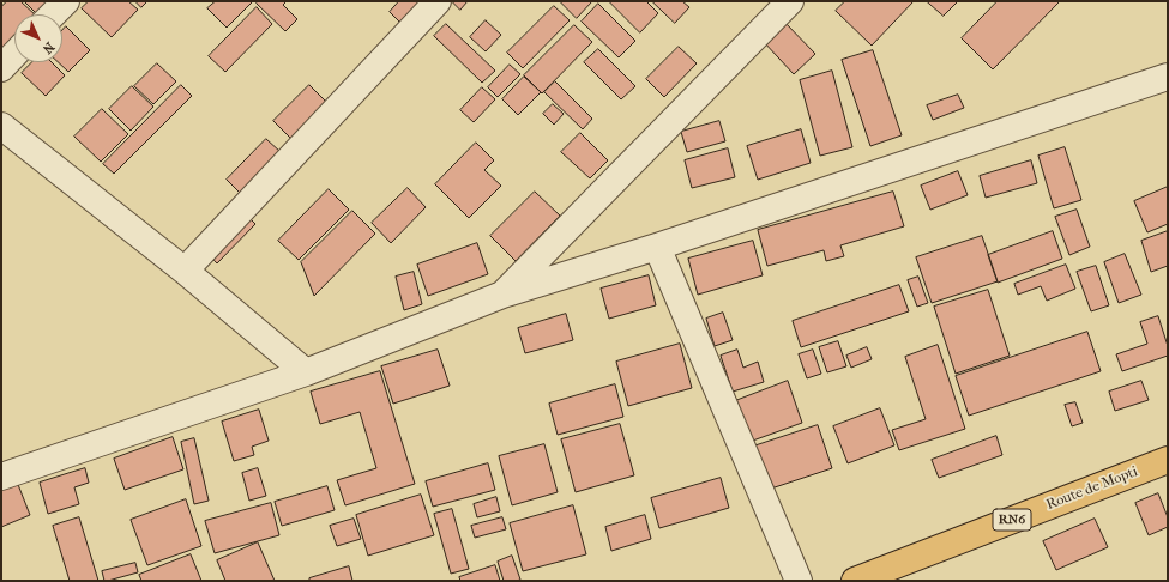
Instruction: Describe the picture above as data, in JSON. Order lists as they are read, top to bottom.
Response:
{
  "streets": {
    "highway": ["Route de Mopti", "RN6"]
  },
  "north": "bottom right"
}
